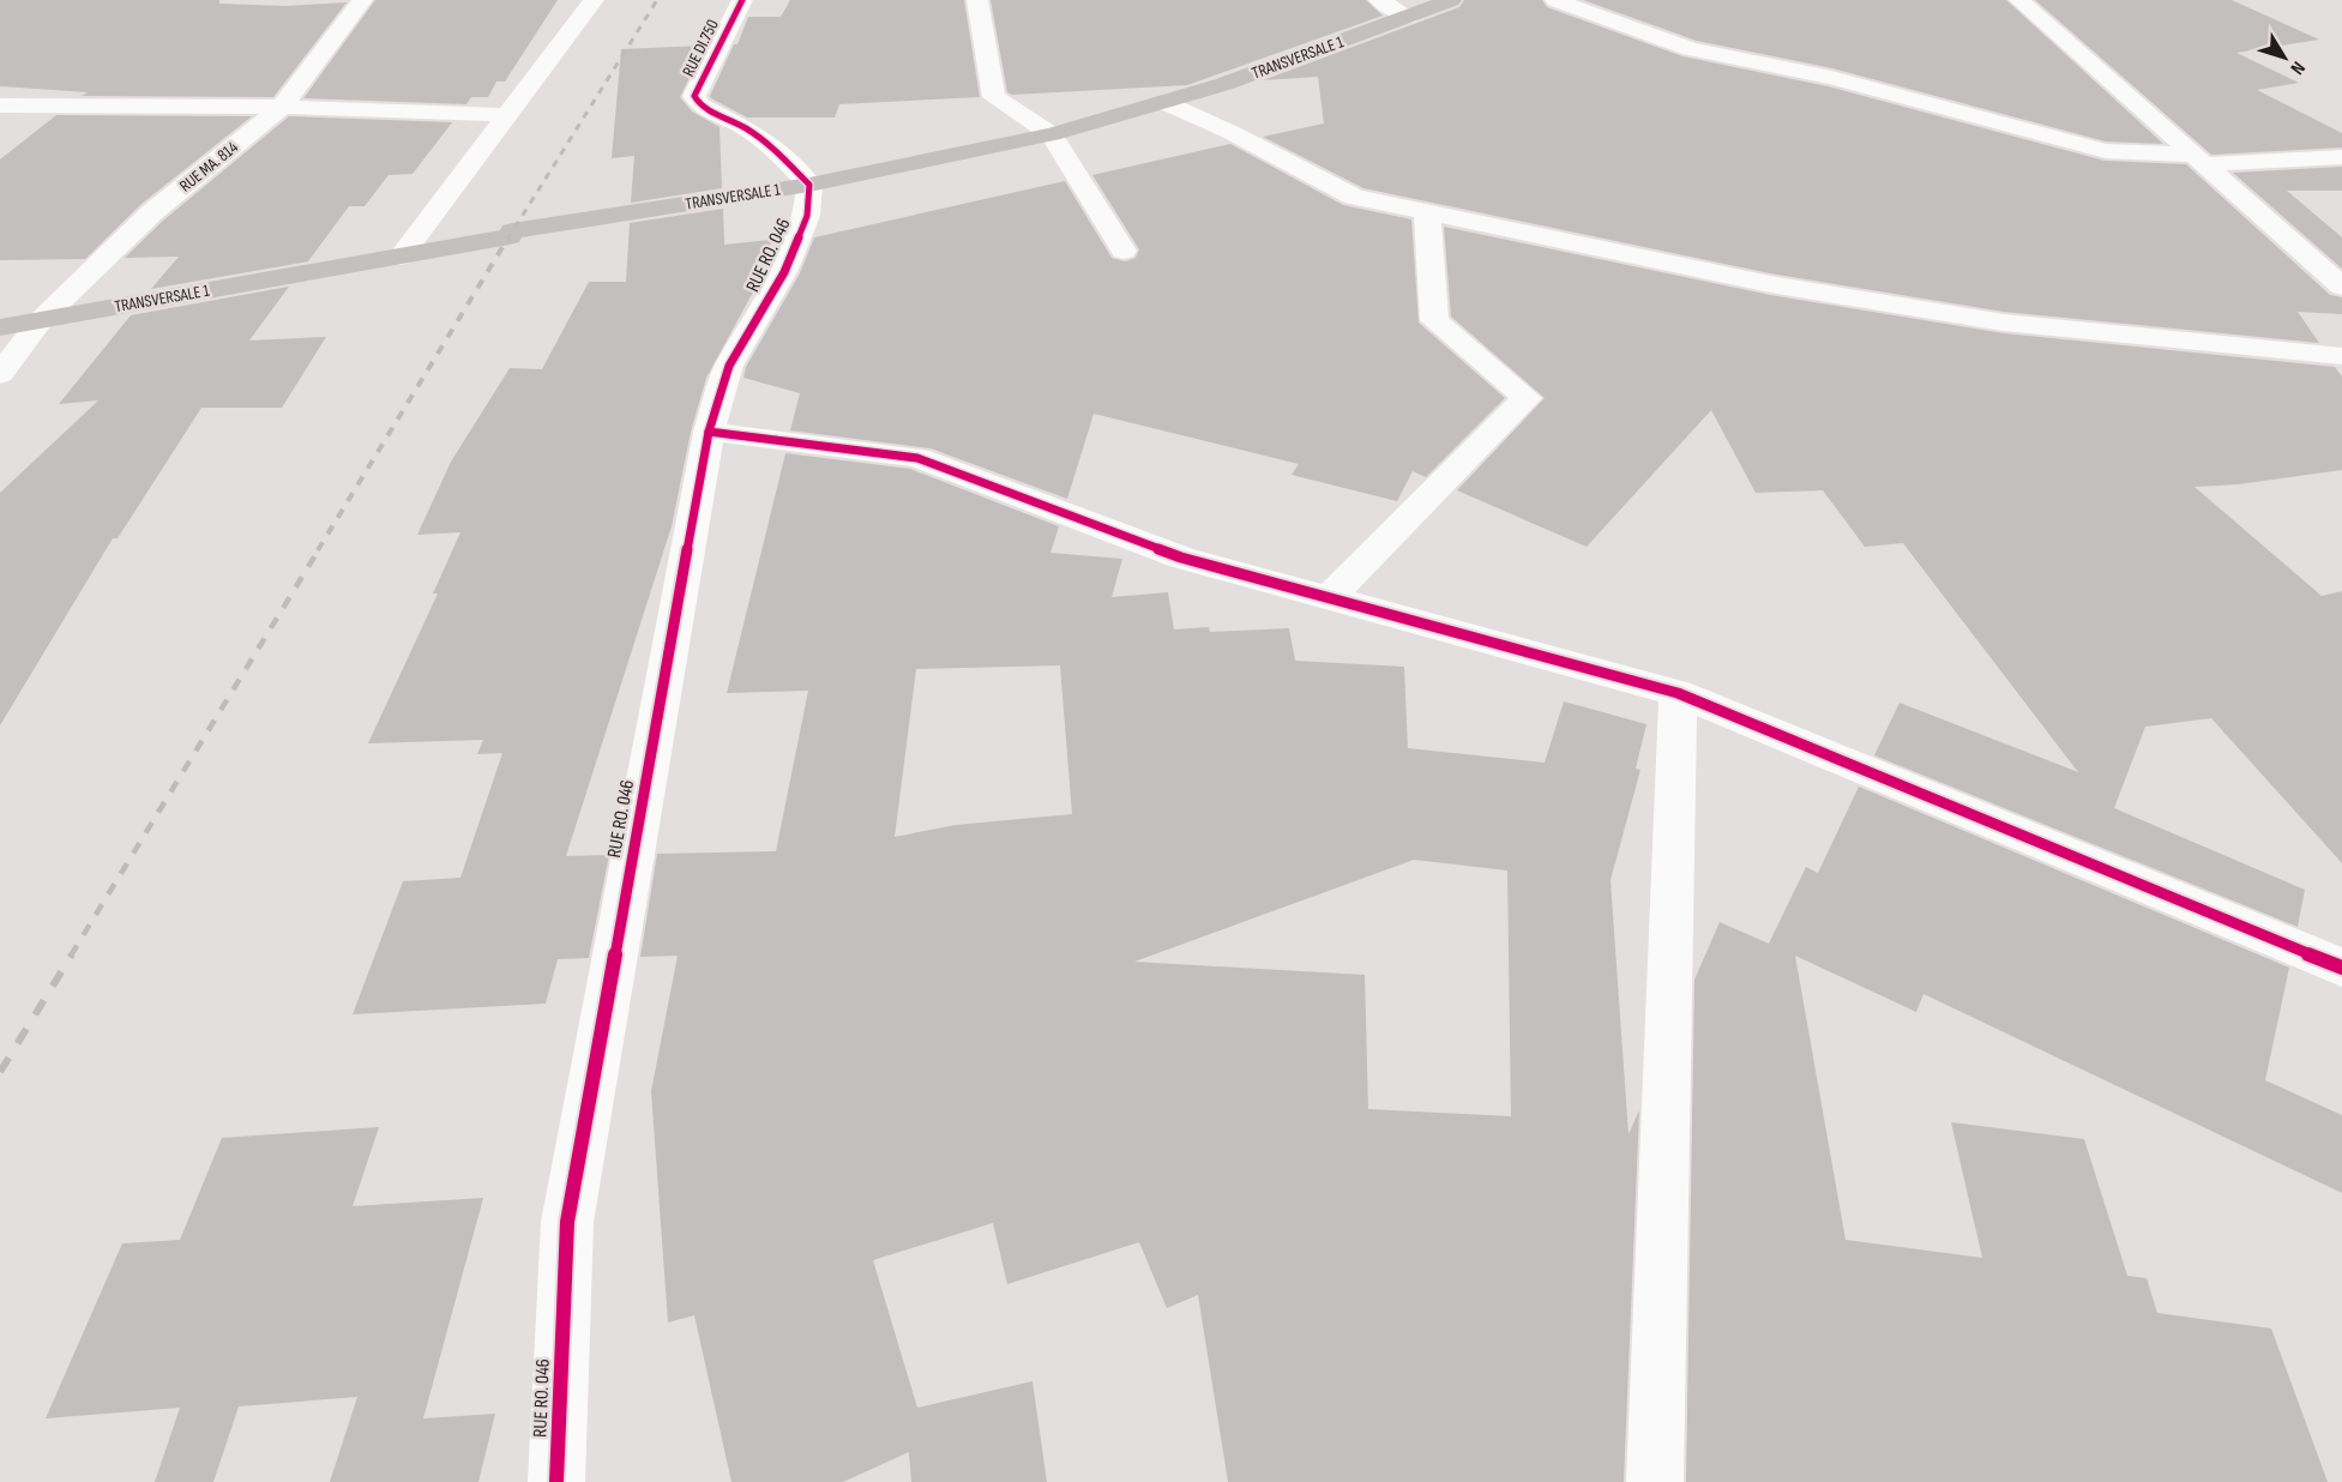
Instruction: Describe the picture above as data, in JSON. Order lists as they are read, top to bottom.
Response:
{
  "streets": {
    "main road": ["TRANSVERSALE 1"],
    "street": ["RUE DI.750", "RUE MA. 814", "RUE RO. 046"]
  },
  "crossings": [
    ["RUE DI.750", "TRANSVERSALE 1"],
    ["RUE DI.750", "RUE RO. 046"],
    ["TRANSVERSALE 1", "RUE MA. 814"],
    ["TRANSVERSALE 1", "RUE RO. 046"]
  ],
  "north": "bottom right"
}
